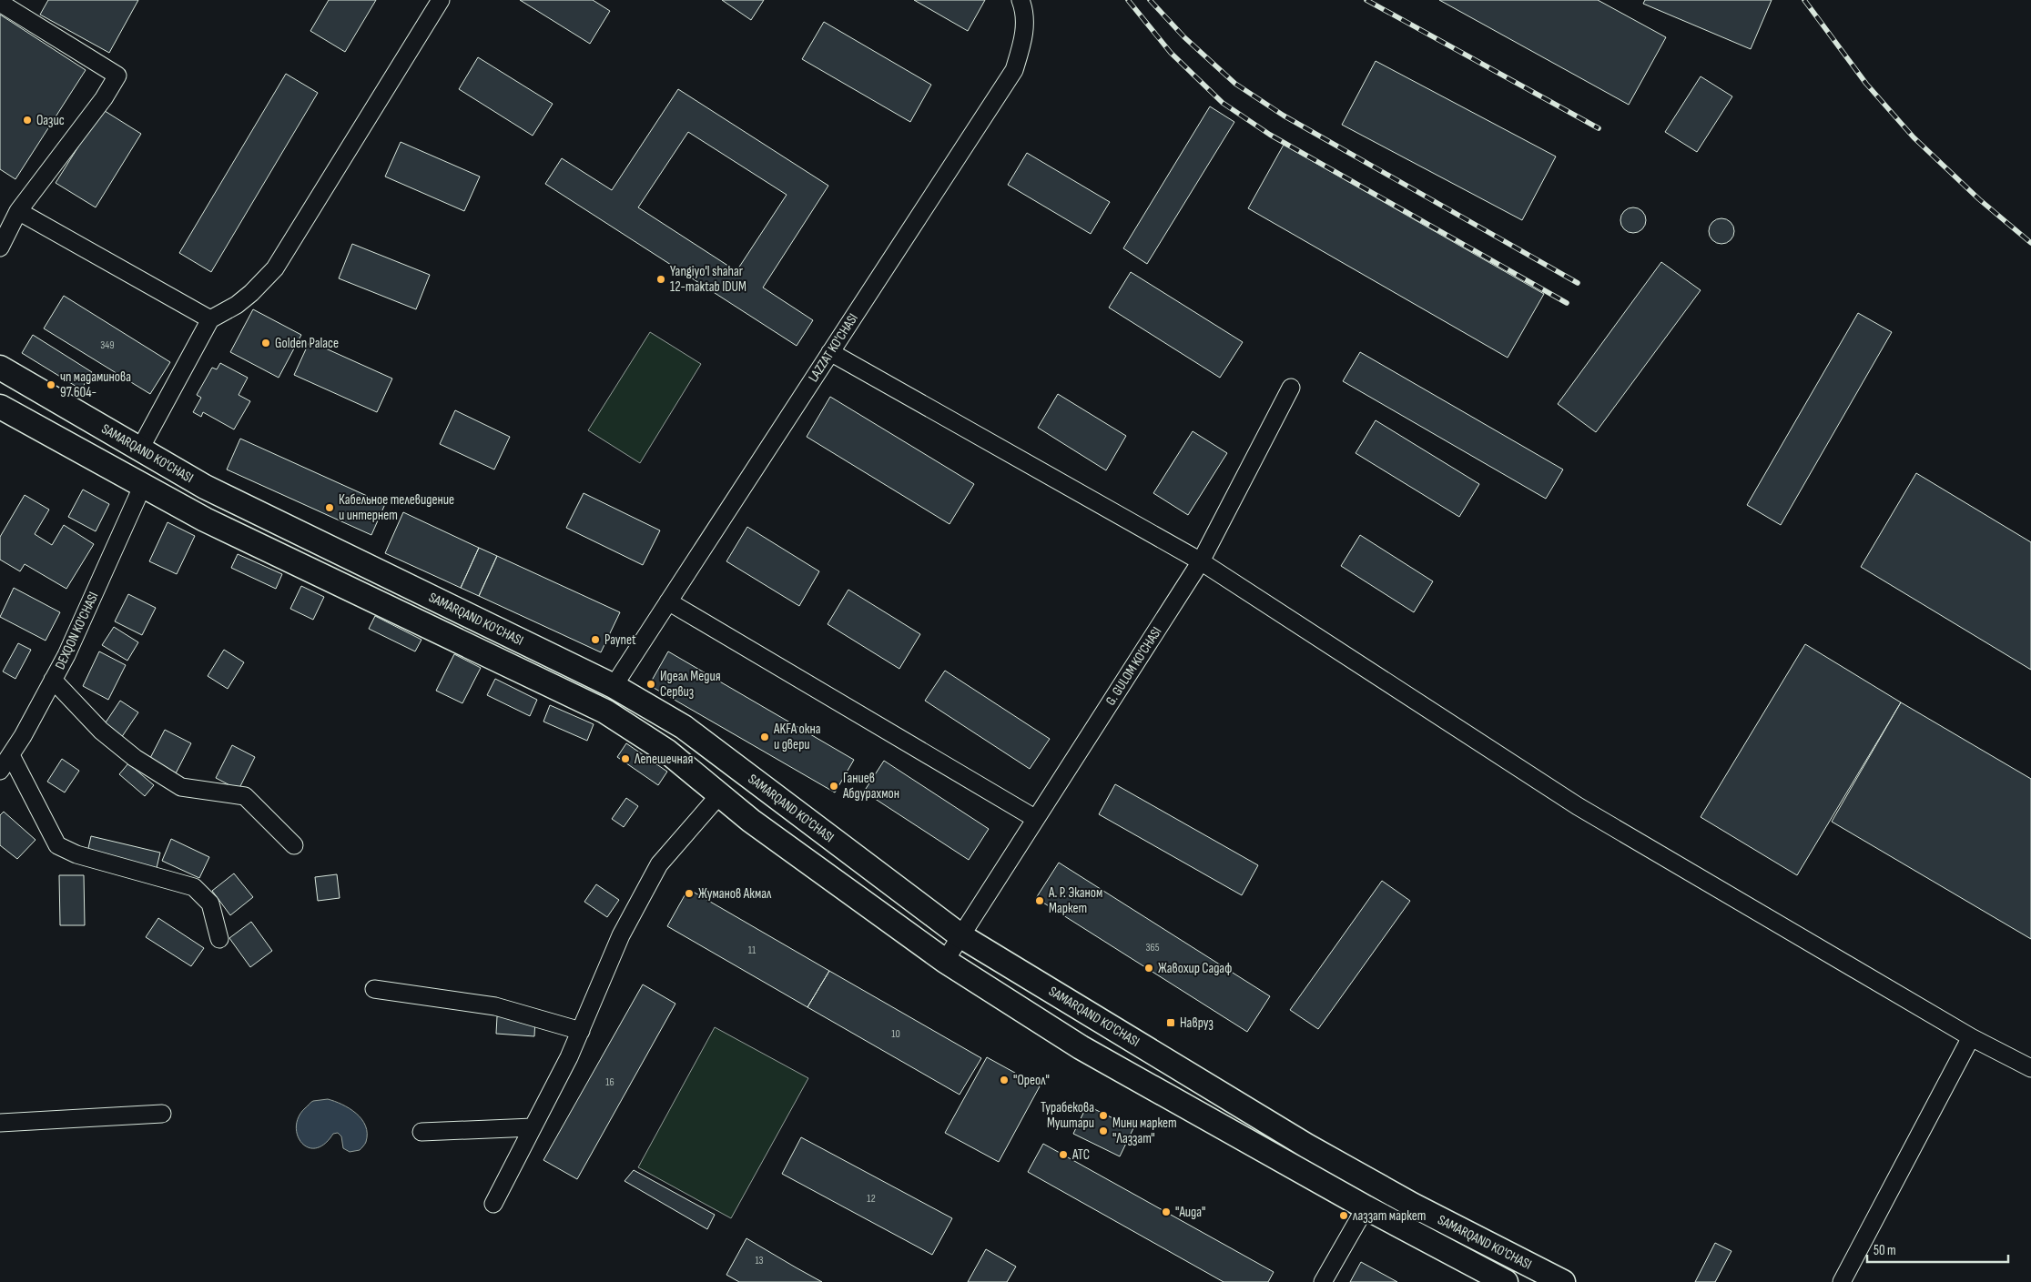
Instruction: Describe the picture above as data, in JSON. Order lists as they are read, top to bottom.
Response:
{
  "streets": {
    "main road": ["SAMARQAND KO'CHASI"],
    "street": ["LAZZAT KO'CHASI", "DEXQON KO'CHASI", "G. GULOM KO'CHASI"]
  },
  "crossings": [
    ["LAZZAT KO'CHASI", "SAMARQAND KO'CHASI"],
    ["SAMARQAND KO'CHASI", "DEXQON KO'CHASI"],
    ["SAMARQAND KO'CHASI", "G. GULOM KO'CHASI"]
  ],
  "places": {
    "other": [
      "Оазис",
      "Yangiyo'l shahar 12-maktab IDUM",
      "Golden Palace",
      "чп мадаминова 97 604-",
      "Кабельное телевидение и интернет",
      "Paynet",
      "Идеал Медия Сервиз",
      "AKFA окна и двери",
      "Лепешечная",
      "Ганиев Абдурахмон",
      "Жуманов Акмал",
      "А. Р. Эканом Маркет",
      "Жавохир Садаф",
      "\"Ореол\"",
      "Турабекова Муштари",
      "Мини маркет \"Лаззат\"",
      "АТС",
      "\"Аида\"",
      "лаззат маркет"
    ],
    "transit": ["Навруз"]
  },
  "house_numbers": [
    "349",
    "365",
    "11",
    "10",
    "16",
    "12",
    "13"
  ],
  "scale_bar": "50 m"
}
